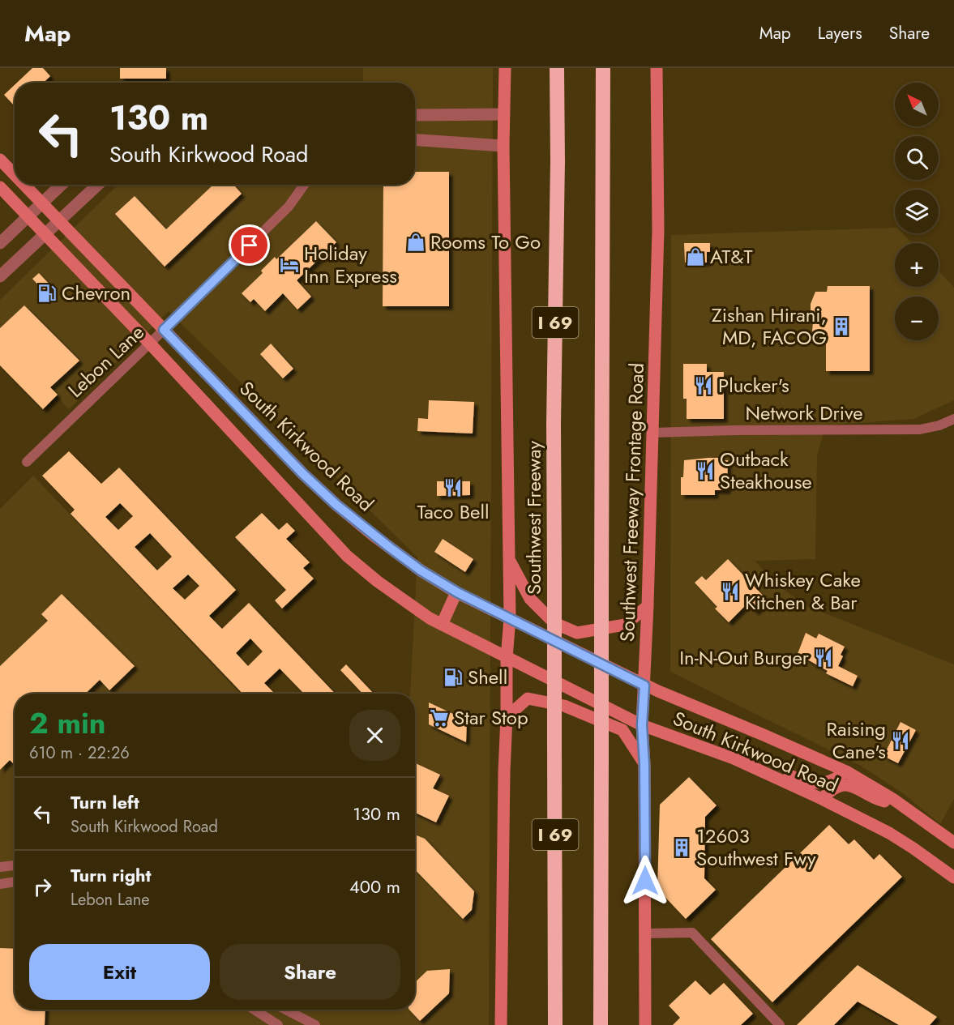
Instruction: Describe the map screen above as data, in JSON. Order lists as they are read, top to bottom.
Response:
{
  "streets": {
    "highway": ["I 69", "Southwest Freeway"],
    "main road": ["South Kirkwood Road", "Southwest Freeway Frontage Road"],
    "street": ["Lebon Lane", "Network Drive"]
  },
  "crossings": [
    ["Lebon Lane", "South Kirkwood Road"],
    ["Network Drive", "Southwest Freeway Frontage Road"],
    ["South Kirkwood Road", "Southwest Freeway Frontage Road"]
  ],
  "places": {
    "shop": ["Rooms To Go", "AT&T"],
    "hotel": ["Holiday Inn Express"],
    "fuel station": ["Chevron", "Shell"],
    "building": ["Zishan Hirani, MD, FACOG", "12603 Southwest Fwy"],
    "restaurant": [
      "Plucker's",
      "Outback Steakhouse",
      "Taco Bell",
      "Whiskey Cake Kitchen & Bar",
      "In-N-Out Burger",
      "Raising Cane's"
    ],
    "supermarket": ["Star Stop"]
  },
  "north": "top left",
  "page": {
    "header": "Map",
    "nav": ["Map", "Layers", "Share"],
    "map_buttons": ["+", "−"],
    "turn": ["130 m", "South Kirkwood Road"],
    "heading": ["2 min", "610 m · 22:26"],
    "list": [
      {
        "name": "Turn left",
        "note": "South Kirkwood Road",
        "value": "130 m"
      },
      {
        "name": "Turn right",
        "note": "Lebon Lane",
        "value": "400 m"
      }
    ],
    "buttons": ["Exit", "Share"]
  }
}
